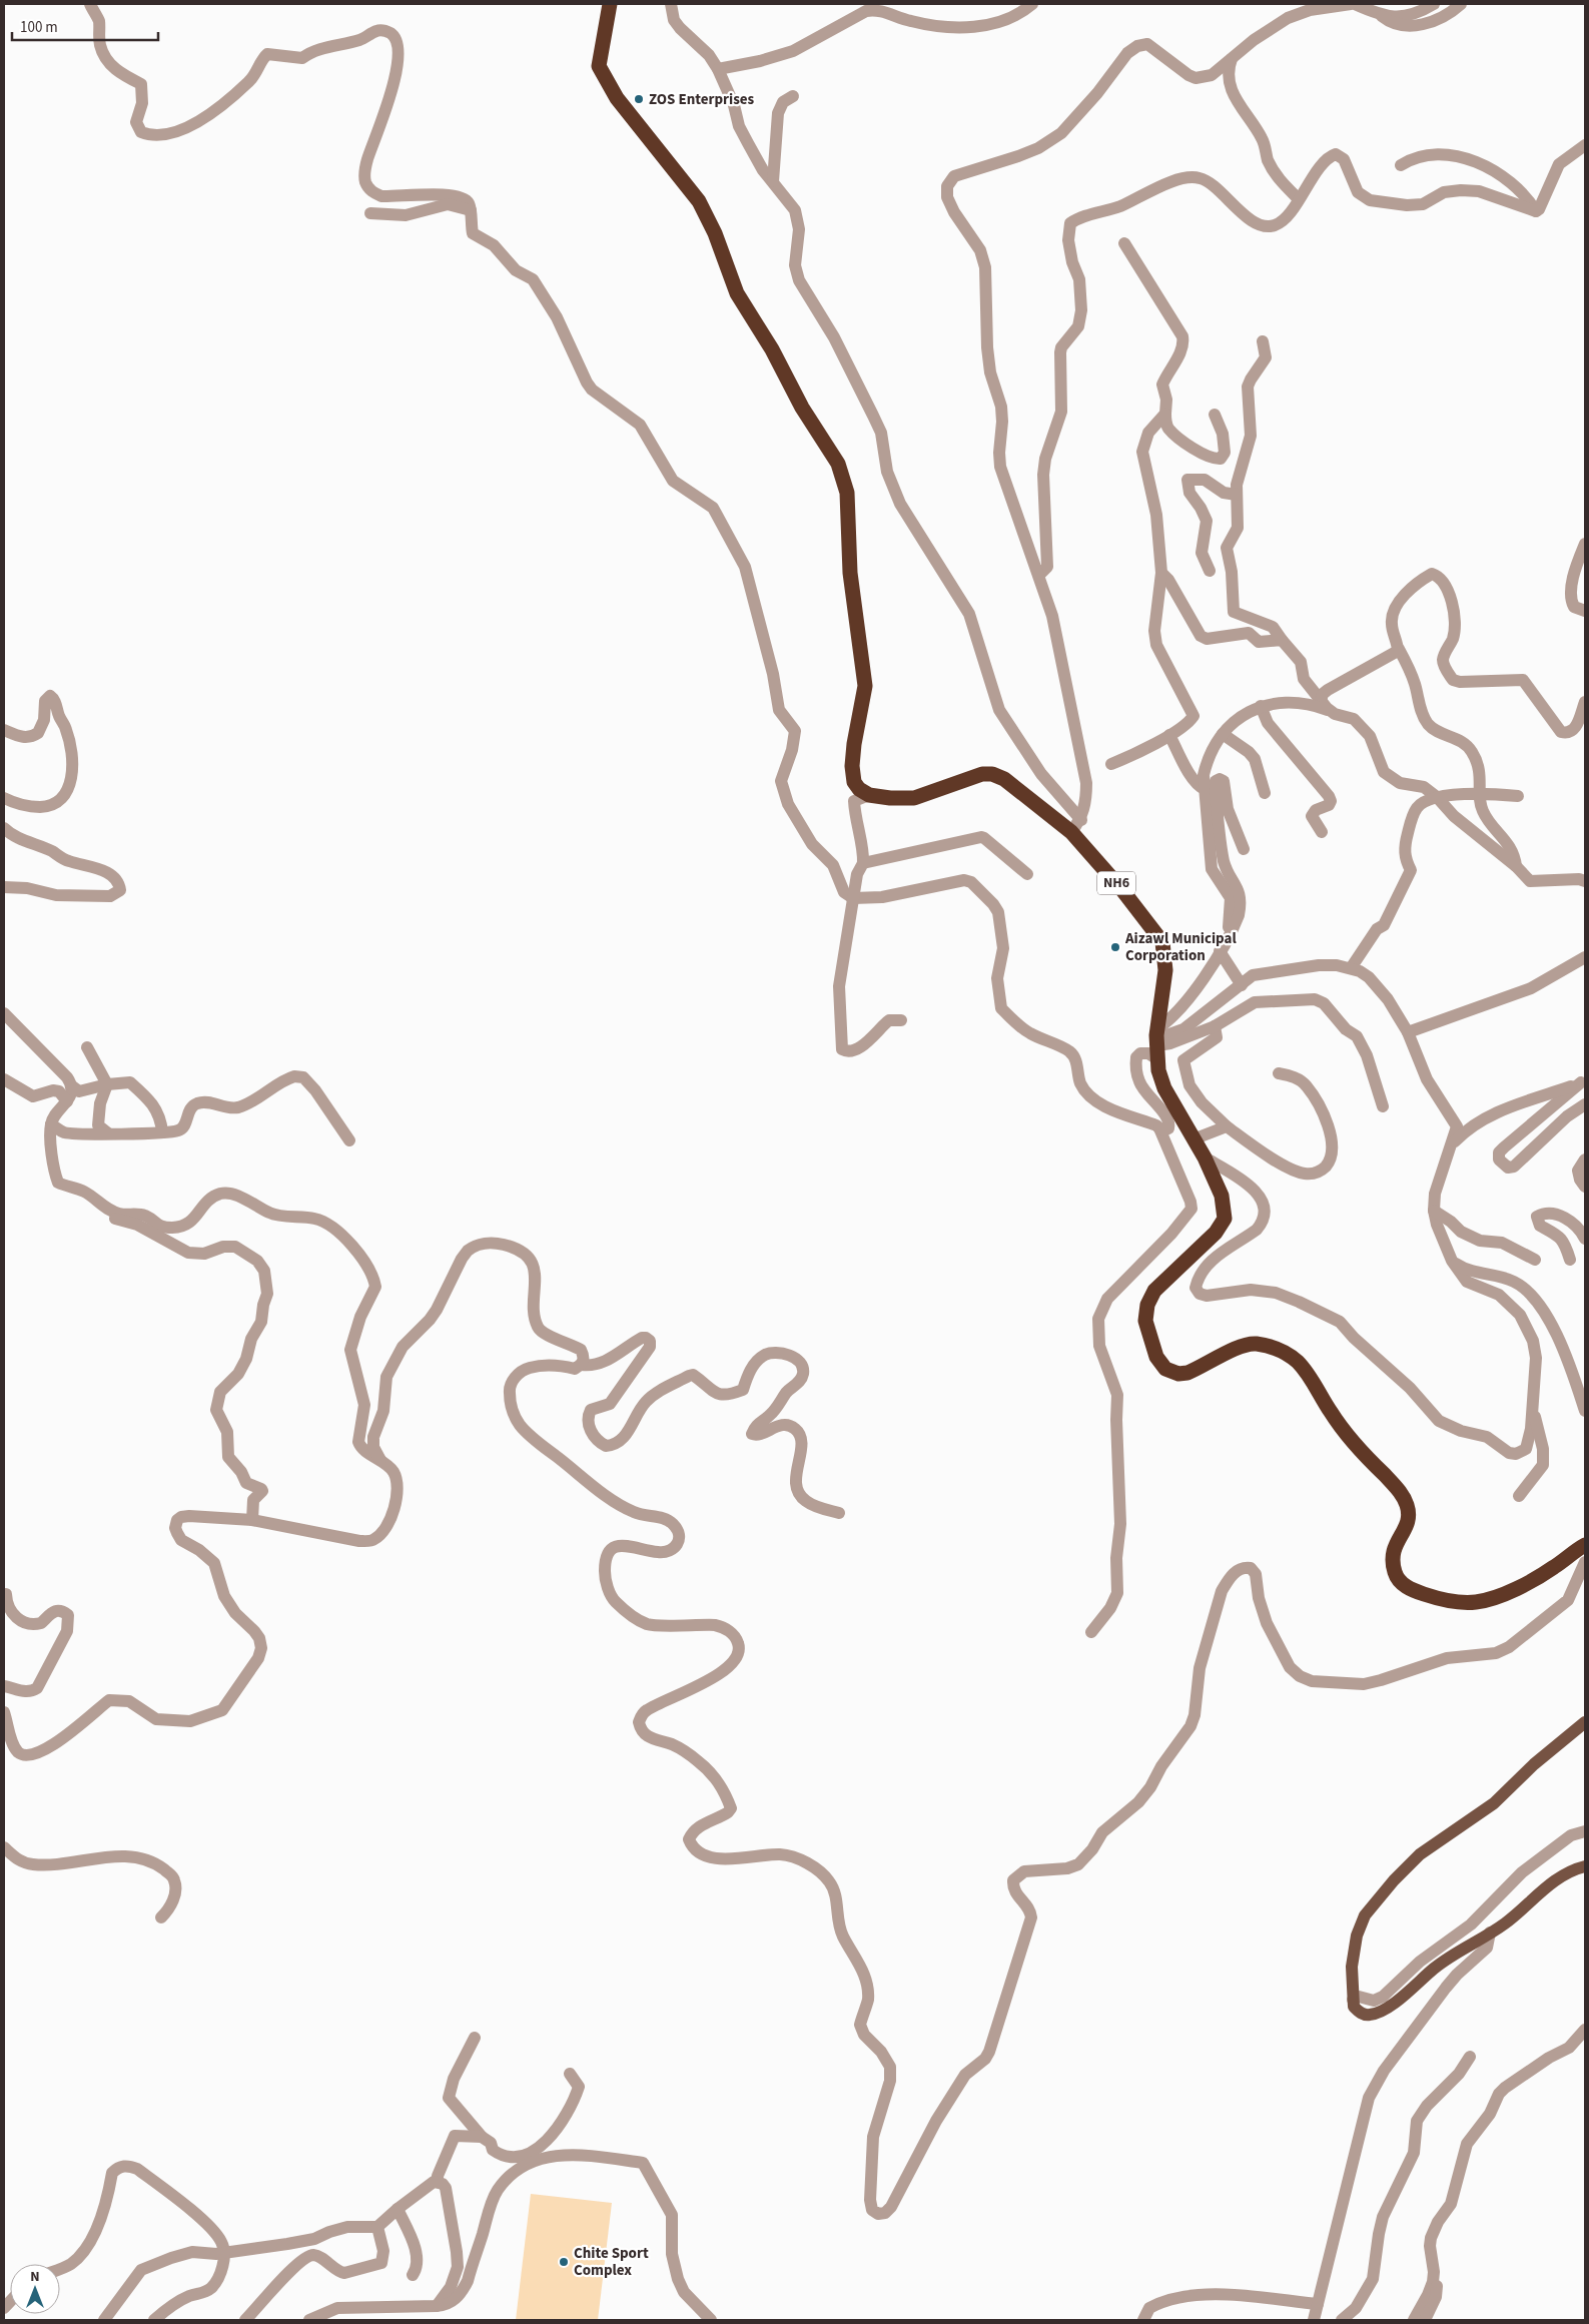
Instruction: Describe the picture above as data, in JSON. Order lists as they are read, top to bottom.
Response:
{
  "streets": {
    "highway": ["NH6"]
  },
  "places": ["ZOS Enterprises", "Aizawl Municipal Corporation", "Chite Sport Complex"],
  "scale_bar": "100 m",
  "north": "top"
}
